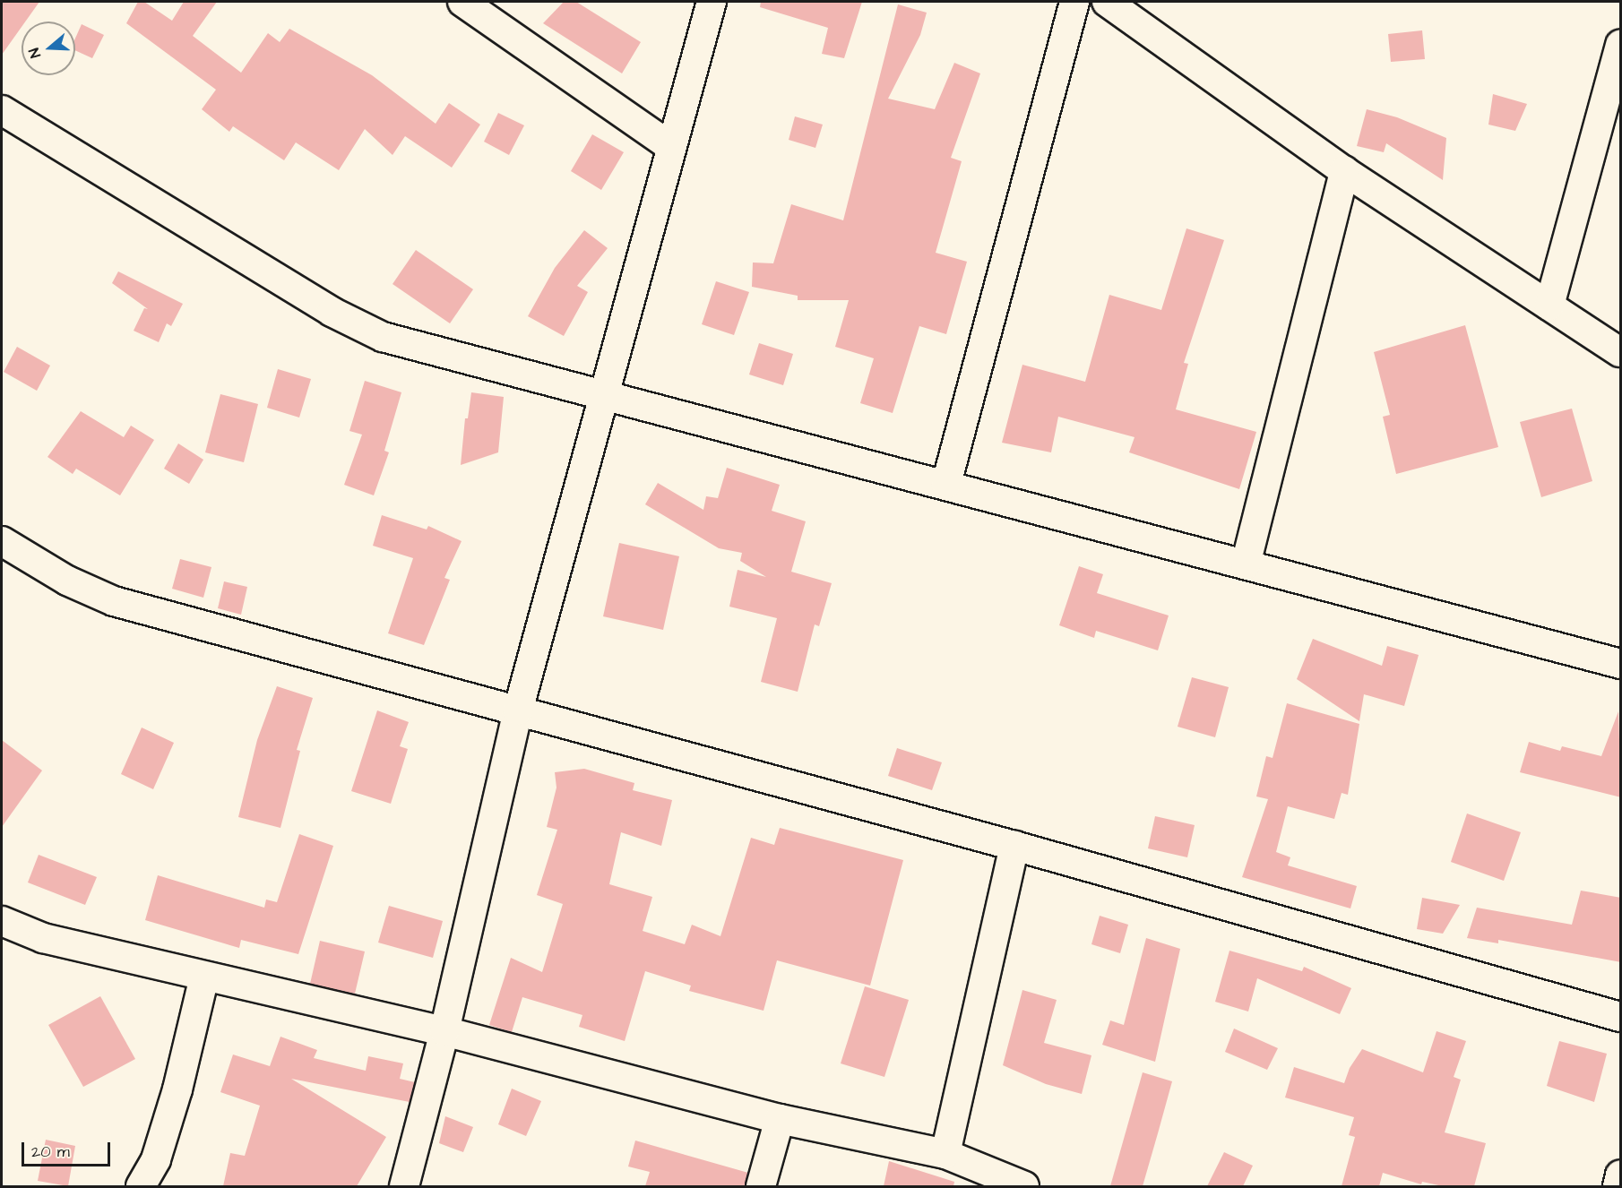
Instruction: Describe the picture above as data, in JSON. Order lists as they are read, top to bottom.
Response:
{
  "scale_bar": "20 m",
  "north": "left"
}
